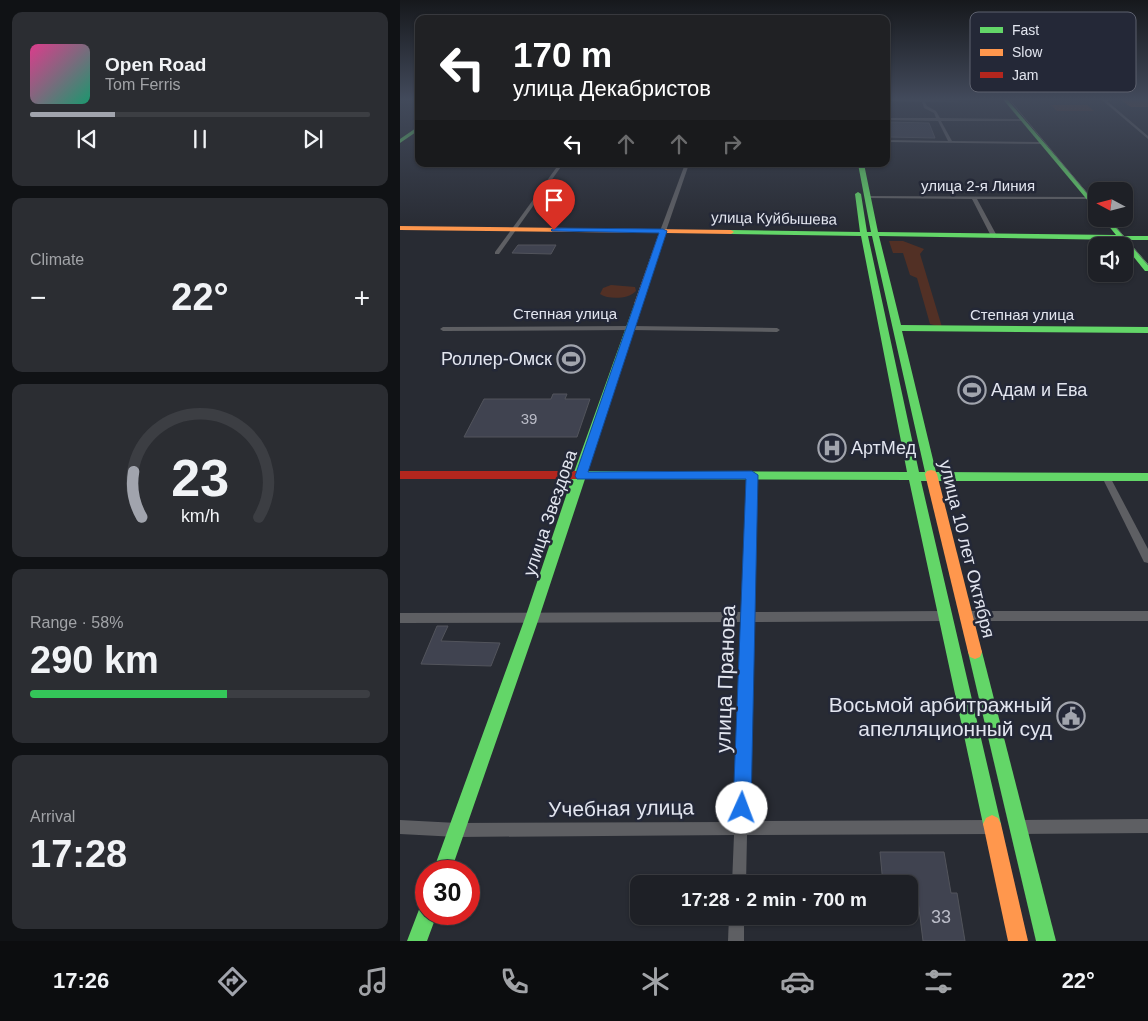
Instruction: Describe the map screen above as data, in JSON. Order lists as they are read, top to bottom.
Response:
{
  "streets": {
    "main road": [
      "улица Куйбышева",
      "Степная улица",
      "улица Звездова",
      "улица 10 лет Октября"
    ],
    "street": ["улица 2-я Линия", "улица Пранова", "Учебная улица"]
  },
  "crossings": [
    ["улица 2-я Линия", "улица 10 лет Октября"],
    ["улица Куйбышева", "улица Звездова"],
    ["улица Куйбышева", "улица 10 лет Октября"],
    ["Степная улица", "улица Звездова"],
    ["Степная улица", "улица 10 лет Октября"],
    ["улица Звездова", "Учебная улица"],
    ["улица 10 лет Октября", "Учебная улица"],
    ["улица Пранова", "Учебная улица"]
  ],
  "places": {
    "sports": ["Роллер-Омск", "Адам и Ева"],
    "hospital": ["АртМед"],
    "public building": ["Восьмой арбитражный апелляционный суд"]
  },
  "house_numbers": ["39", "33"],
  "legend": ["Fast", "Slow", "Jam"],
  "north": "left",
  "page": {
    "turn": ["170 m", "улица Декабристов"],
    "song": ["Open Road", "Tom Ferris"],
    "tile": [
      "Climate",
      ["Range · 58%", "290 km"],
      ["Arrival", "17:28"]
    ],
    "heat": ["−", "22°", "+"],
    "limit": "30",
    "trip": "17:28 · 2 min · 700 m",
    "tabs": ["17:26", "22°"],
    "gauge": ["23", "km/h"]
  }
}
